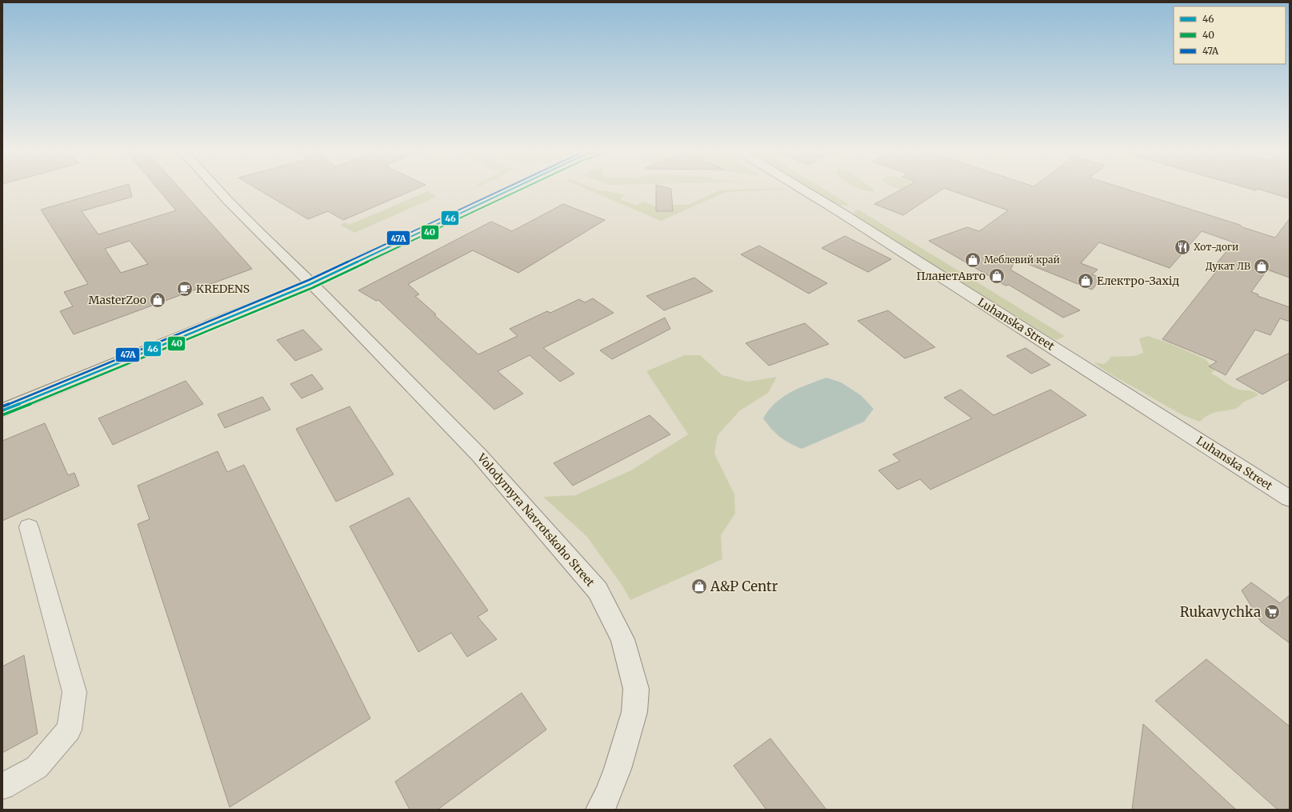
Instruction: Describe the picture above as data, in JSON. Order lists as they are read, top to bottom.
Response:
{
  "streets": {
    "street": ["Luhanska Street", "Volodymyra Navrotskoho Street"]
  },
  "places": {
    "restaurant": ["Хот-доги"],
    "shop": [
      "Меблевий край",
      "Дукат ЛВ",
      "ПланетАвто",
      "Електро-Захід",
      "MasterZoo",
      "A&P Centr"
    ],
    "cafe": ["KREDENS"],
    "supermarket": ["Rukavychka"]
  },
  "lines": ["transit line 46", "transit line 40", "transit line 47А"],
  "legend": ["46", "40", "47А"]
}
